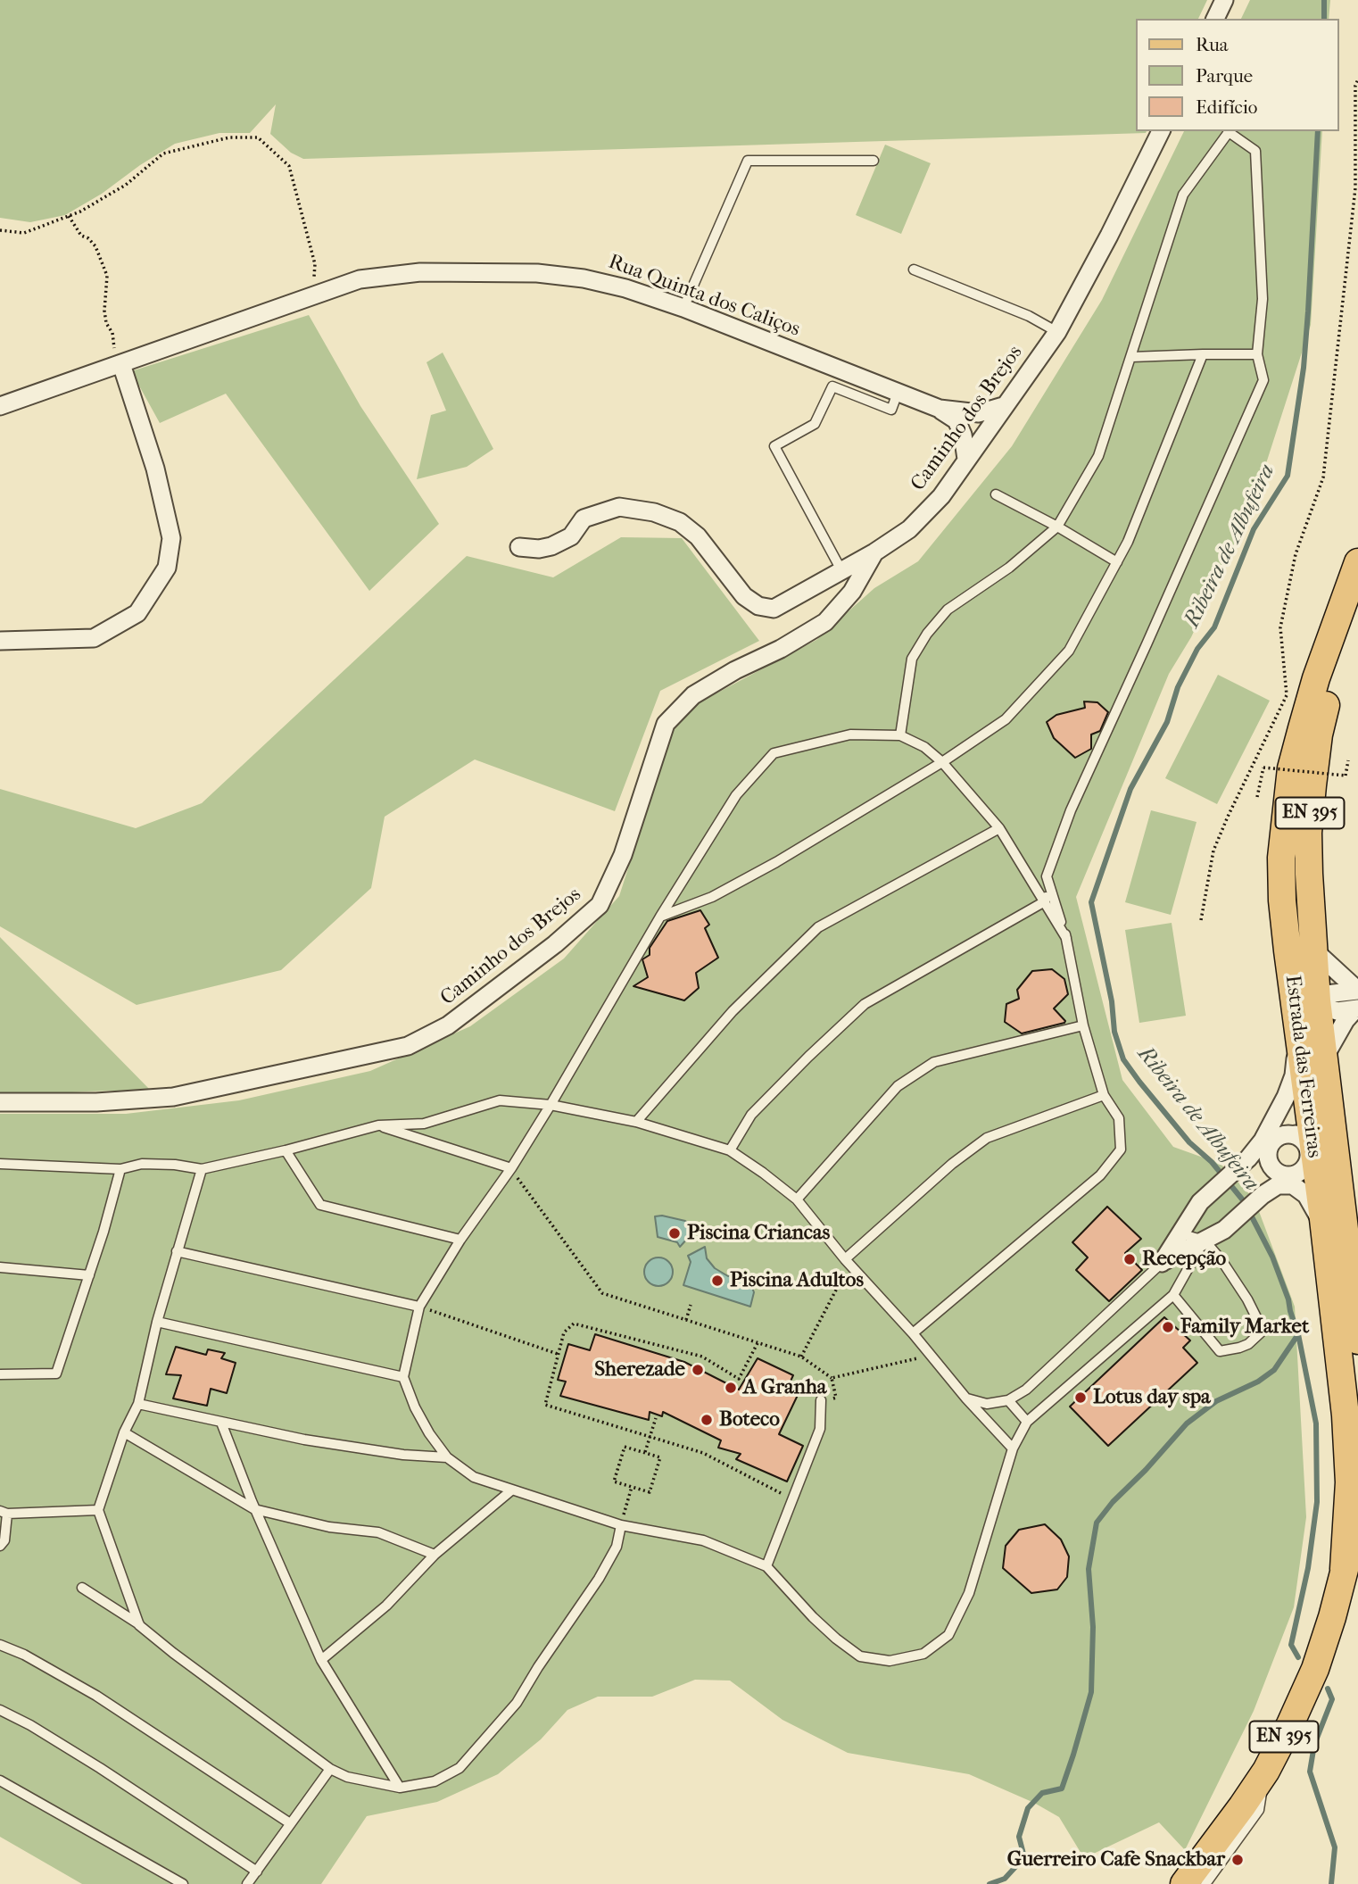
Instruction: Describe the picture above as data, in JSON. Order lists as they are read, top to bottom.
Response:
{
  "streets": {
    "main road": ["EN 395", "Estrada das Ferreiras"],
    "street": ["Rua Quinta dos Caliços", "Caminho dos Brejos"]
  },
  "water": ["Ribeira de Albufeira"],
  "places": [
    "Piscina Criancas",
    "Recepção",
    "Piscina Adultos",
    "Family Market",
    "Sherezade",
    "A Granha",
    "Lotus day spa",
    "Boteco",
    "Guerreiro Cafe Snackbar"
  ],
  "legend": ["Rua", "Parque", "Edifício"]
}
